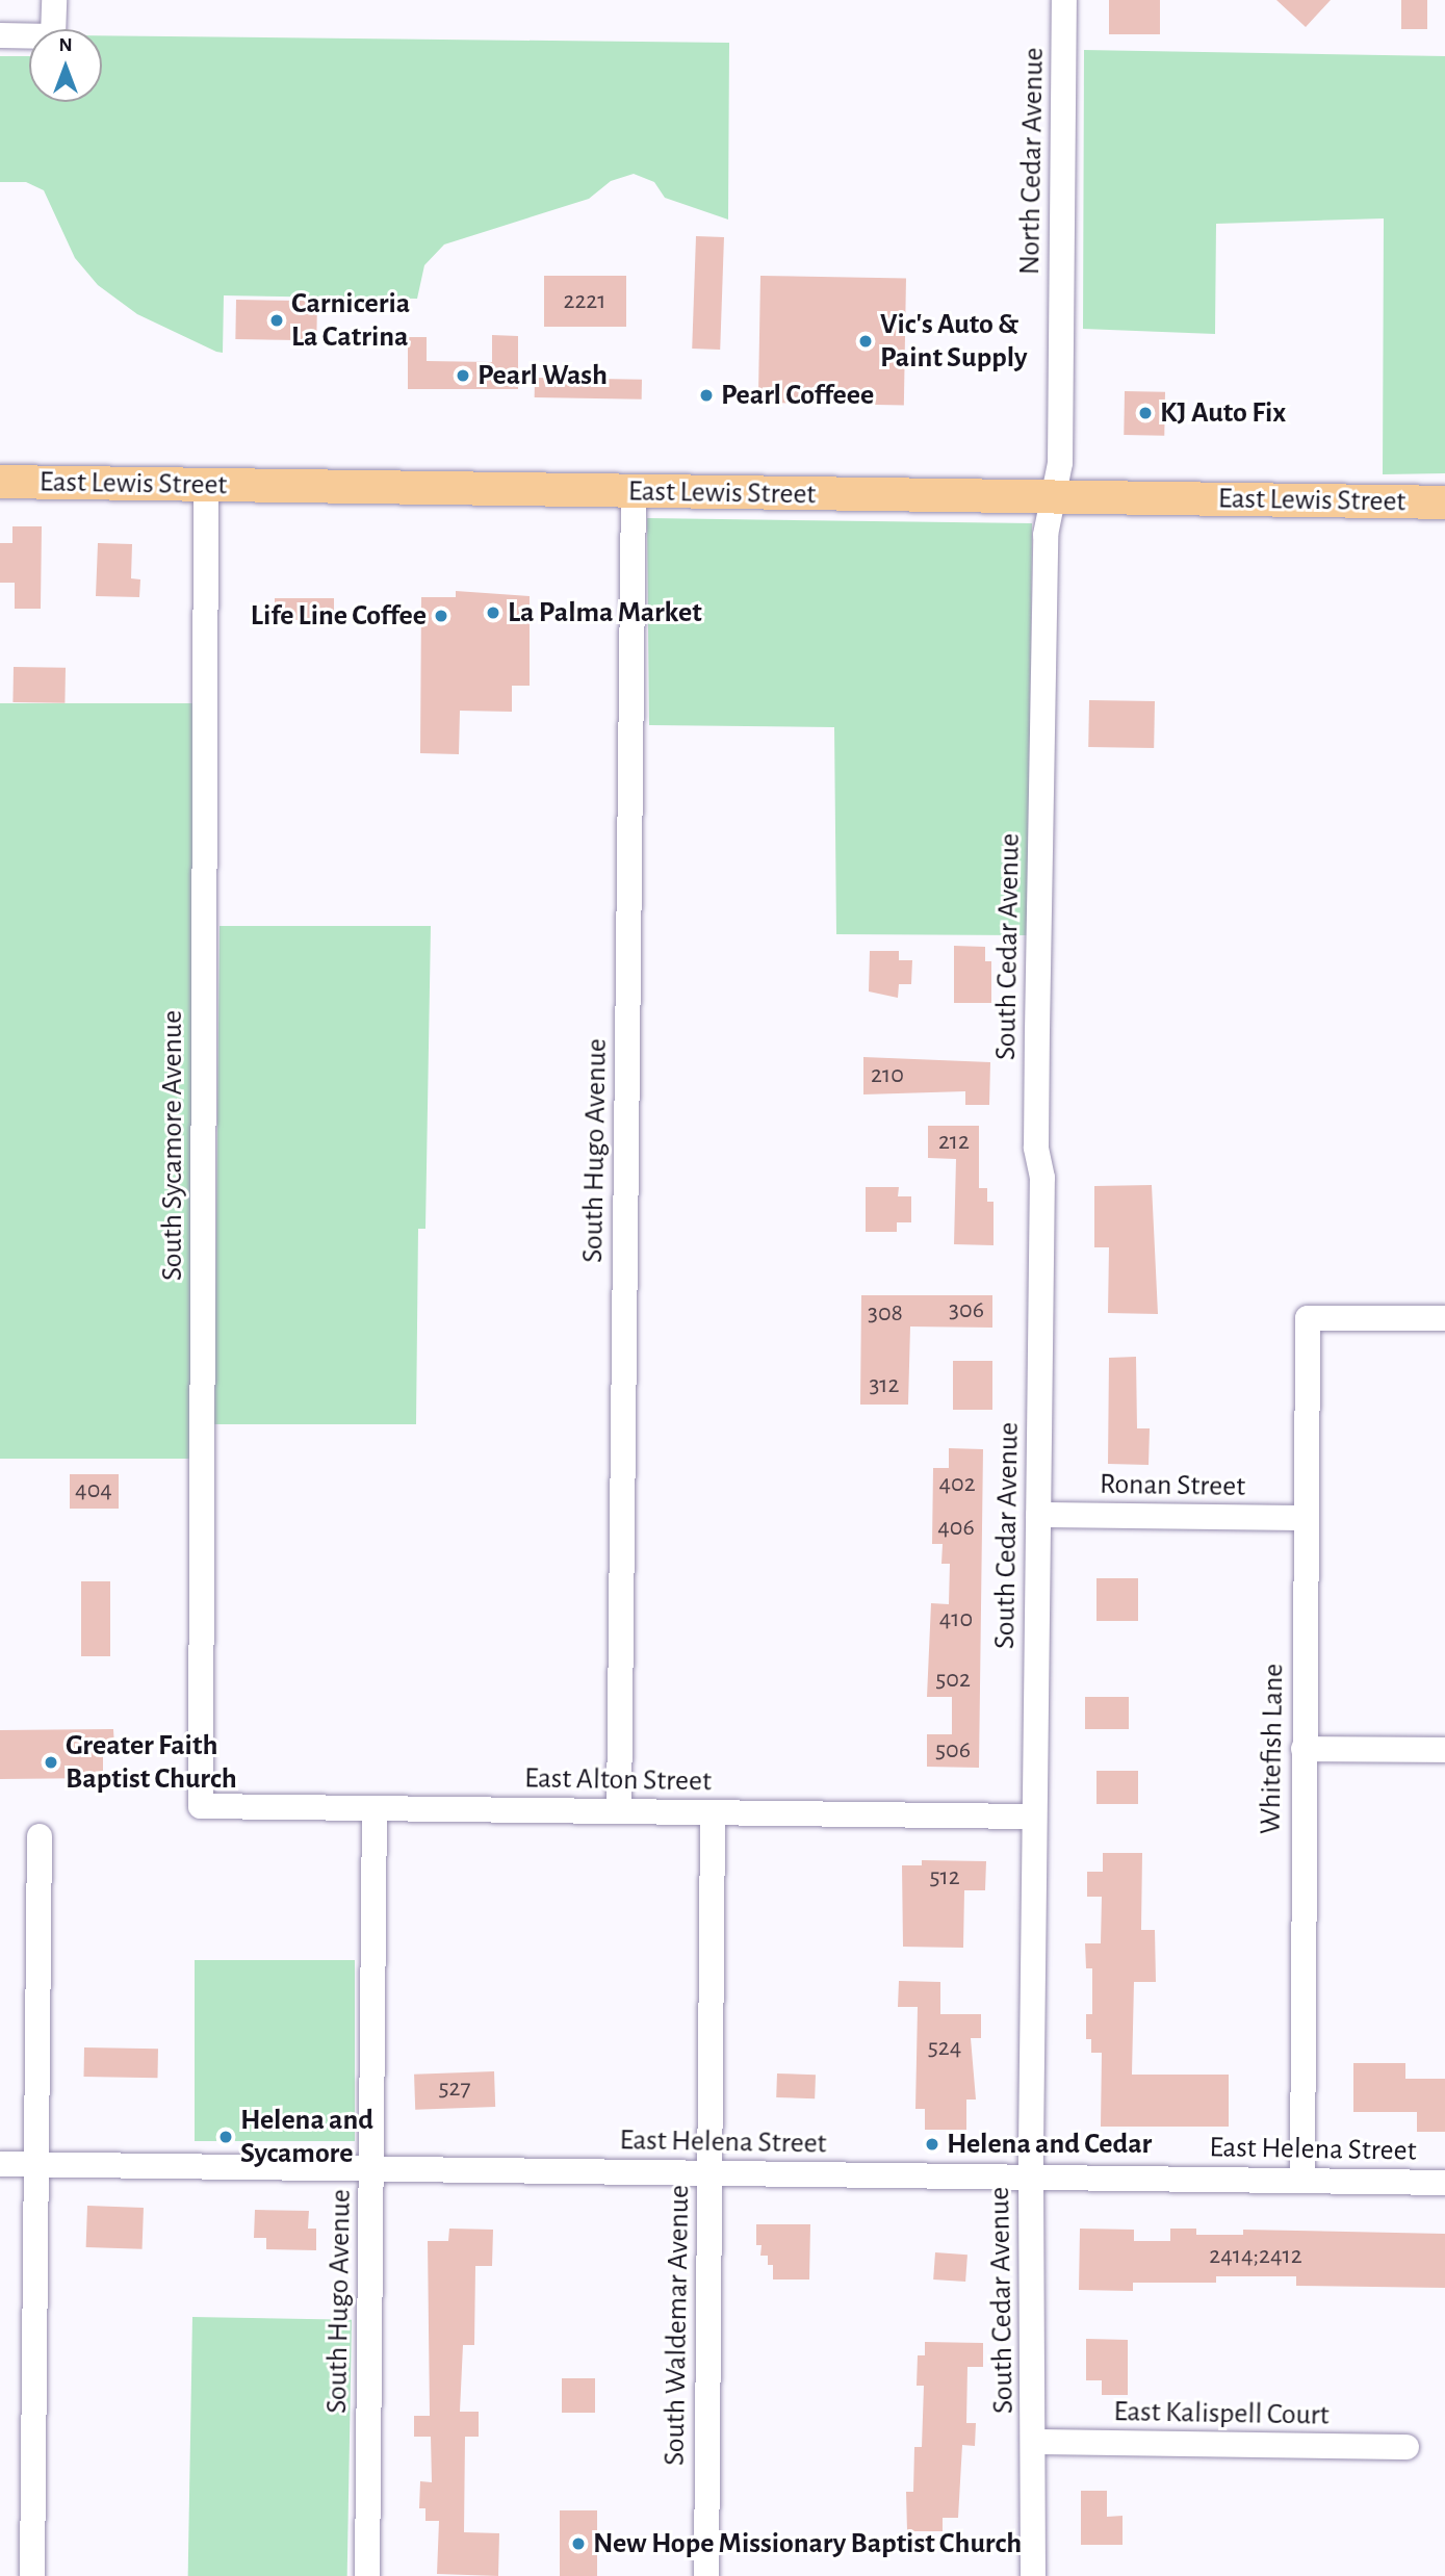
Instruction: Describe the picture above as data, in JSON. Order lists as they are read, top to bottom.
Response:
{
  "streets": {
    "main road": ["East Lewis Street"],
    "street": [
      "North Cedar Avenue",
      "South Cedar Avenue",
      "South Sycamore Avenue",
      "South Hugo Avenue",
      "Ronan Street",
      "Whitefish Lane",
      "East Alton Street",
      "East Helena Street",
      "South Waldemar Avenue",
      "East Kalispell Court"
    ]
  },
  "crossings": [
    ["North Cedar Avenue", "East Lewis Street"],
    ["North Cedar Avenue", "South Cedar Avenue"],
    ["East Lewis Street", "South Cedar Avenue"],
    ["East Lewis Street", "South Sycamore Avenue"],
    ["East Lewis Street", "South Hugo Avenue"],
    ["South Cedar Avenue", "Ronan Street"],
    ["South Cedar Avenue", "East Alton Street"],
    ["South Cedar Avenue", "East Helena Street"],
    ["South Cedar Avenue", "East Kalispell Court"],
    ["South Sycamore Avenue", "East Alton Street"],
    ["South Hugo Avenue", "East Alton Street"],
    ["South Hugo Avenue", "East Helena Street"],
    ["Ronan Street", "Whitefish Lane"],
    ["Whitefish Lane", "East Helena Street"],
    ["East Alton Street", "South Waldemar Avenue"],
    ["East Helena Street", "South Waldemar Avenue"]
  ],
  "places": [
    "Carniceria La Catrina",
    "Vic's Auto & Paint Supply",
    "Pearl Wash",
    "Pearl Coffeee",
    "KJ Auto Fix",
    "La Palma Market",
    "Life Line Coffee",
    "Greater Faith Baptist Church",
    "Helena and Sycamore",
    "Helena and Cedar",
    "New Hope Missionary Baptist Church"
  ],
  "house_numbers": [
    "2221",
    "210",
    "212",
    "306",
    "308",
    "312",
    "402",
    "404",
    "406",
    "410",
    "502",
    "506",
    "512",
    "524",
    "527",
    "2414;2412"
  ],
  "north": "top"
}
